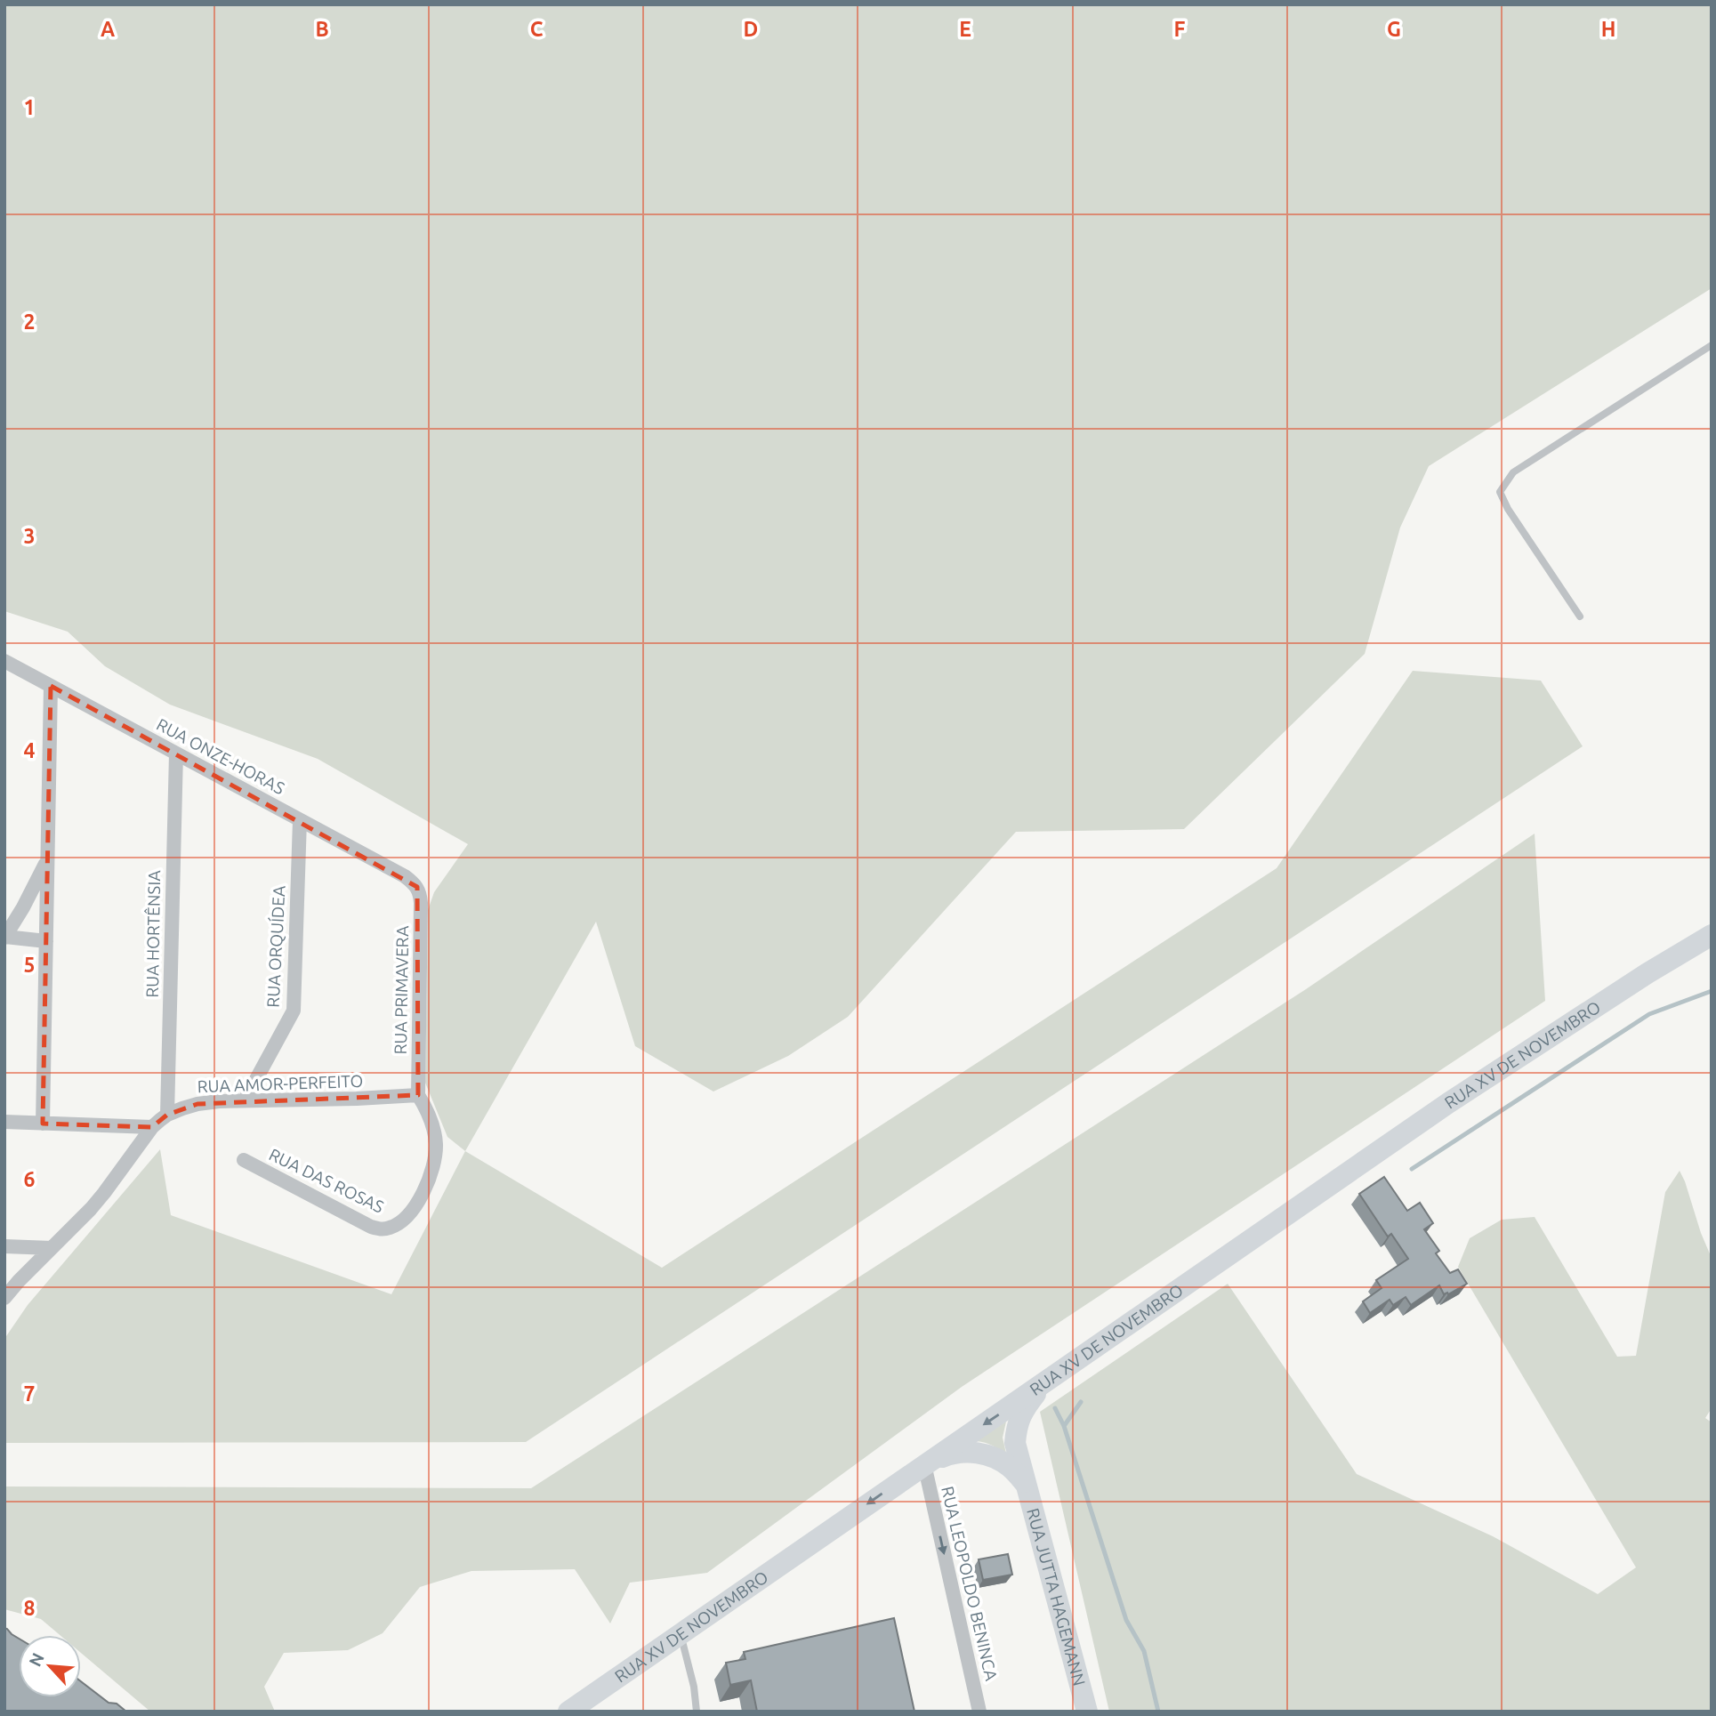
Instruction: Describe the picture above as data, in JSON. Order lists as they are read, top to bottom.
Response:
{
  "streets": {
    "main road": ["RUA XV DE NOVEMBRO", "RUA JUTTA HAGEMANN"],
    "street": [
      "RUA ONZE-HORAS",
      "RUA HORTÊNSIA",
      "RUA ORQUÍDEA",
      "RUA PRIMAVERA",
      "RUA AMOR-PERFEITO",
      "RUA DAS ROSAS",
      "RUA LEOPOLDO BENINCA"
    ]
  },
  "crossings": [
    ["RUA ONZE-HORAS", "RUA HORTÊNSIA"],
    ["RUA ONZE-HORAS", "RUA ORQUÍDEA"],
    ["RUA ONZE-HORAS", "RUA PRIMAVERA"],
    ["RUA HORTÊNSIA", "RUA AMOR-PERFEITO"],
    ["RUA ORQUÍDEA", "RUA AMOR-PERFEITO"],
    ["RUA PRIMAVERA", "RUA AMOR-PERFEITO"],
    ["RUA PRIMAVERA", "RUA DAS ROSAS"],
    ["RUA XV DE NOVEMBRO", "RUA LEOPOLDO BENINCA"],
    ["RUA XV DE NOVEMBRO", "RUA JUTTA HAGEMANN"],
    ["RUA AMOR-PERFEITO", "RUA DAS ROSAS"]
  ],
  "one_way": ["RUA LEOPOLDO BENINCA"],
  "north": "top left",
  "grid": {
    "columns": [
      "A",
      "B",
      "C",
      "D",
      "E",
      "F",
      "G",
      "H"
    ],
    "rows": [
      "1",
      "2",
      "3",
      "4",
      "5",
      "6",
      "7",
      "8"
    ]
  }
}
